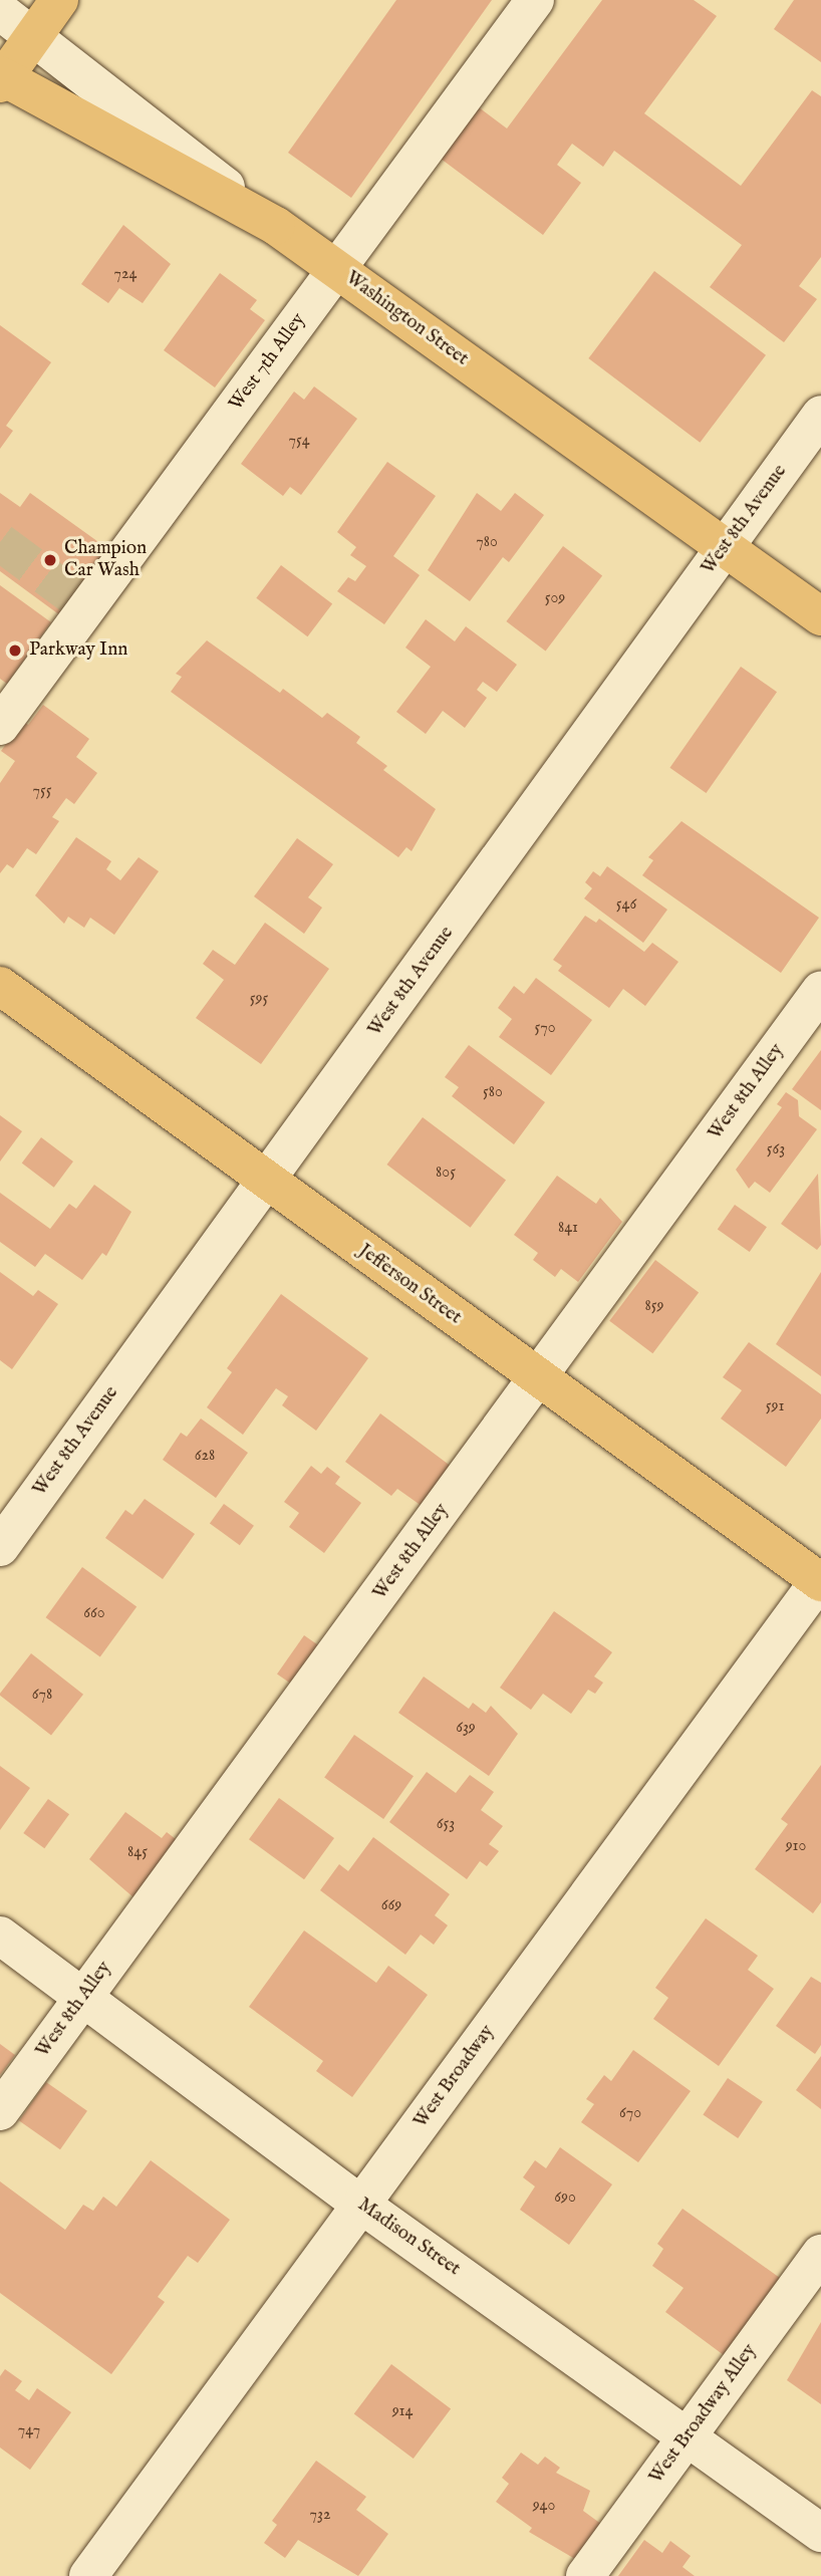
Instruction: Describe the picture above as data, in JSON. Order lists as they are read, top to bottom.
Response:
{
  "streets": {
    "main road": ["Washington Street", "Jefferson Street"],
    "street": [
      "West 7th Alley",
      "West 8th Avenue",
      "West 8th Alley",
      "West Broadway",
      "Madison Street",
      "West Broadway Alley"
    ]
  },
  "crossings": [
    ["Washington Street", "West 7th Alley"],
    ["Washington Street", "West 8th Avenue"],
    ["West 8th Avenue", "Jefferson Street"],
    ["West 8th Alley", "Jefferson Street"],
    ["West 8th Alley", "Madison Street"],
    ["Jefferson Street", "West Broadway"],
    ["West Broadway", "Madison Street"],
    ["Madison Street", "West Broadway Alley"]
  ],
  "places": ["Champion Car Wash", "Parkway Inn"],
  "house_numbers": [
    "724",
    "754",
    "780",
    "509",
    "755",
    "546",
    "595",
    "570",
    "580",
    "563",
    "805",
    "841",
    "859",
    "591",
    "628",
    "660",
    "678",
    "639",
    "653",
    "910",
    "845",
    "669",
    "670",
    "690",
    "914",
    "747",
    "940",
    "732"
  ]
}
